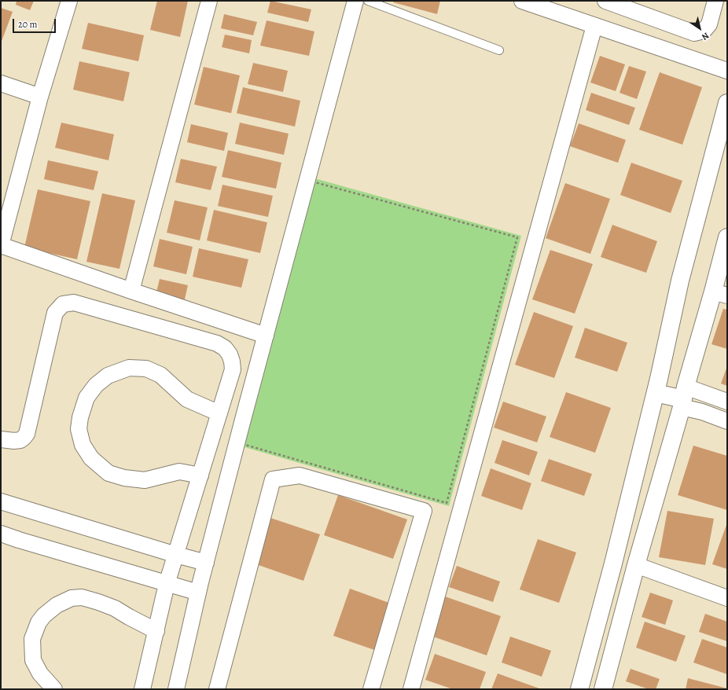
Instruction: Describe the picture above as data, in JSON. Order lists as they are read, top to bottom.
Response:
{
  "scale_bar": "20 m",
  "north": "bottom right"
}
